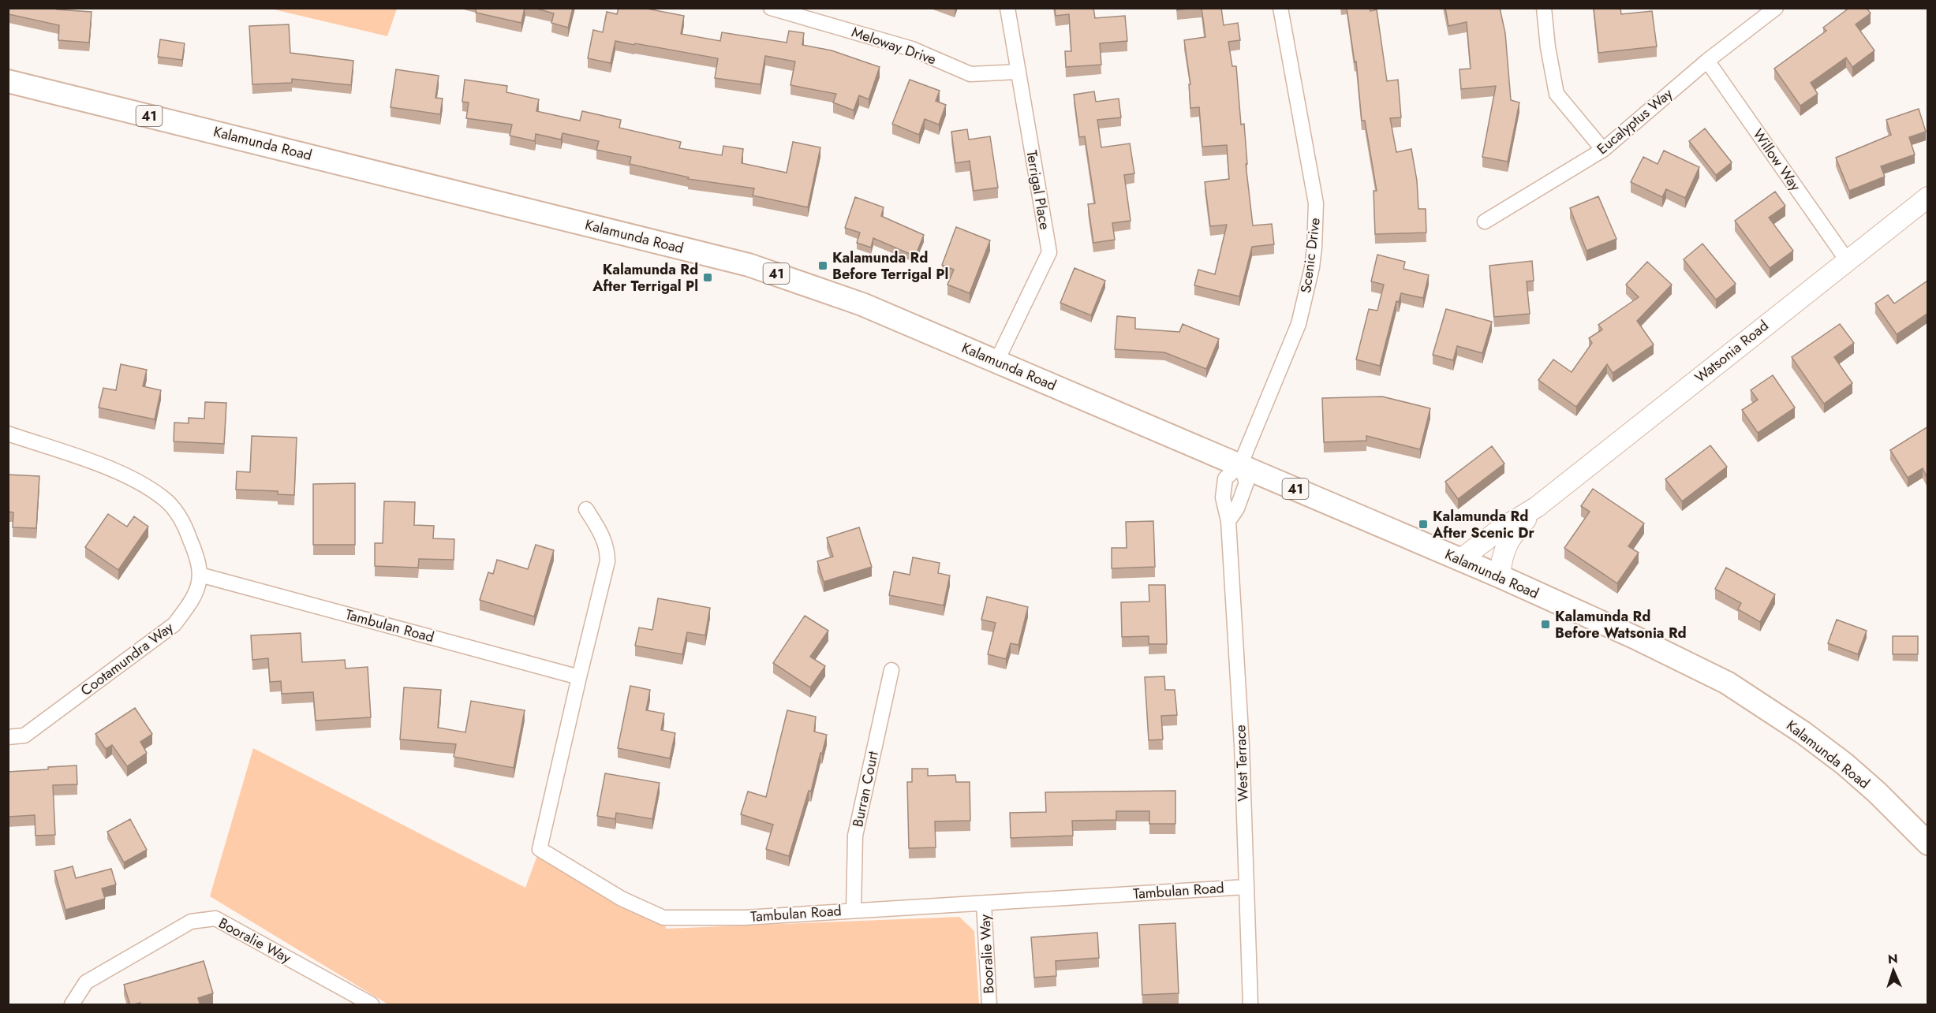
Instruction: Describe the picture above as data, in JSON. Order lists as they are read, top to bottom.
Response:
{
  "streets": {
    "main road": ["41", "Kalamunda Road"],
    "street": [
      "Meloway Drive",
      "Eucalyptus Way",
      "Willow Way",
      "Terrigal Place",
      "Scenic Drive",
      "Watsonia Road",
      "Tambulan Road",
      "Cootamundra Way",
      "West Terrace",
      "Burran Court",
      "Booralie Way"
    ]
  },
  "crossings": [
    ["Meloway Drive", "Terrigal Place"],
    ["Eucalyptus Way", "Willow Way"],
    ["Kalamunda Road", "Terrigal Place"],
    ["Kalamunda Road", "Scenic Drive"],
    ["Kalamunda Road", "Watsonia Road"],
    ["Kalamunda Road", "West Terrace"],
    ["Willow Way", "Watsonia Road"],
    ["Scenic Drive", "West Terrace"],
    ["Tambulan Road", "Cootamundra Way"],
    ["Tambulan Road", "West Terrace"],
    ["Tambulan Road", "Burran Court"],
    ["Tambulan Road", "Booralie Way"]
  ],
  "places": {
    "transit": [
      "Kalamunda Rd Before Terrigal Pl",
      "Kalamunda Rd After Terrigal Pl",
      "Kalamunda Rd After Scenic Dr",
      "Kalamunda Rd Before Watsonia Rd"
    ]
  },
  "north": "top"
}
